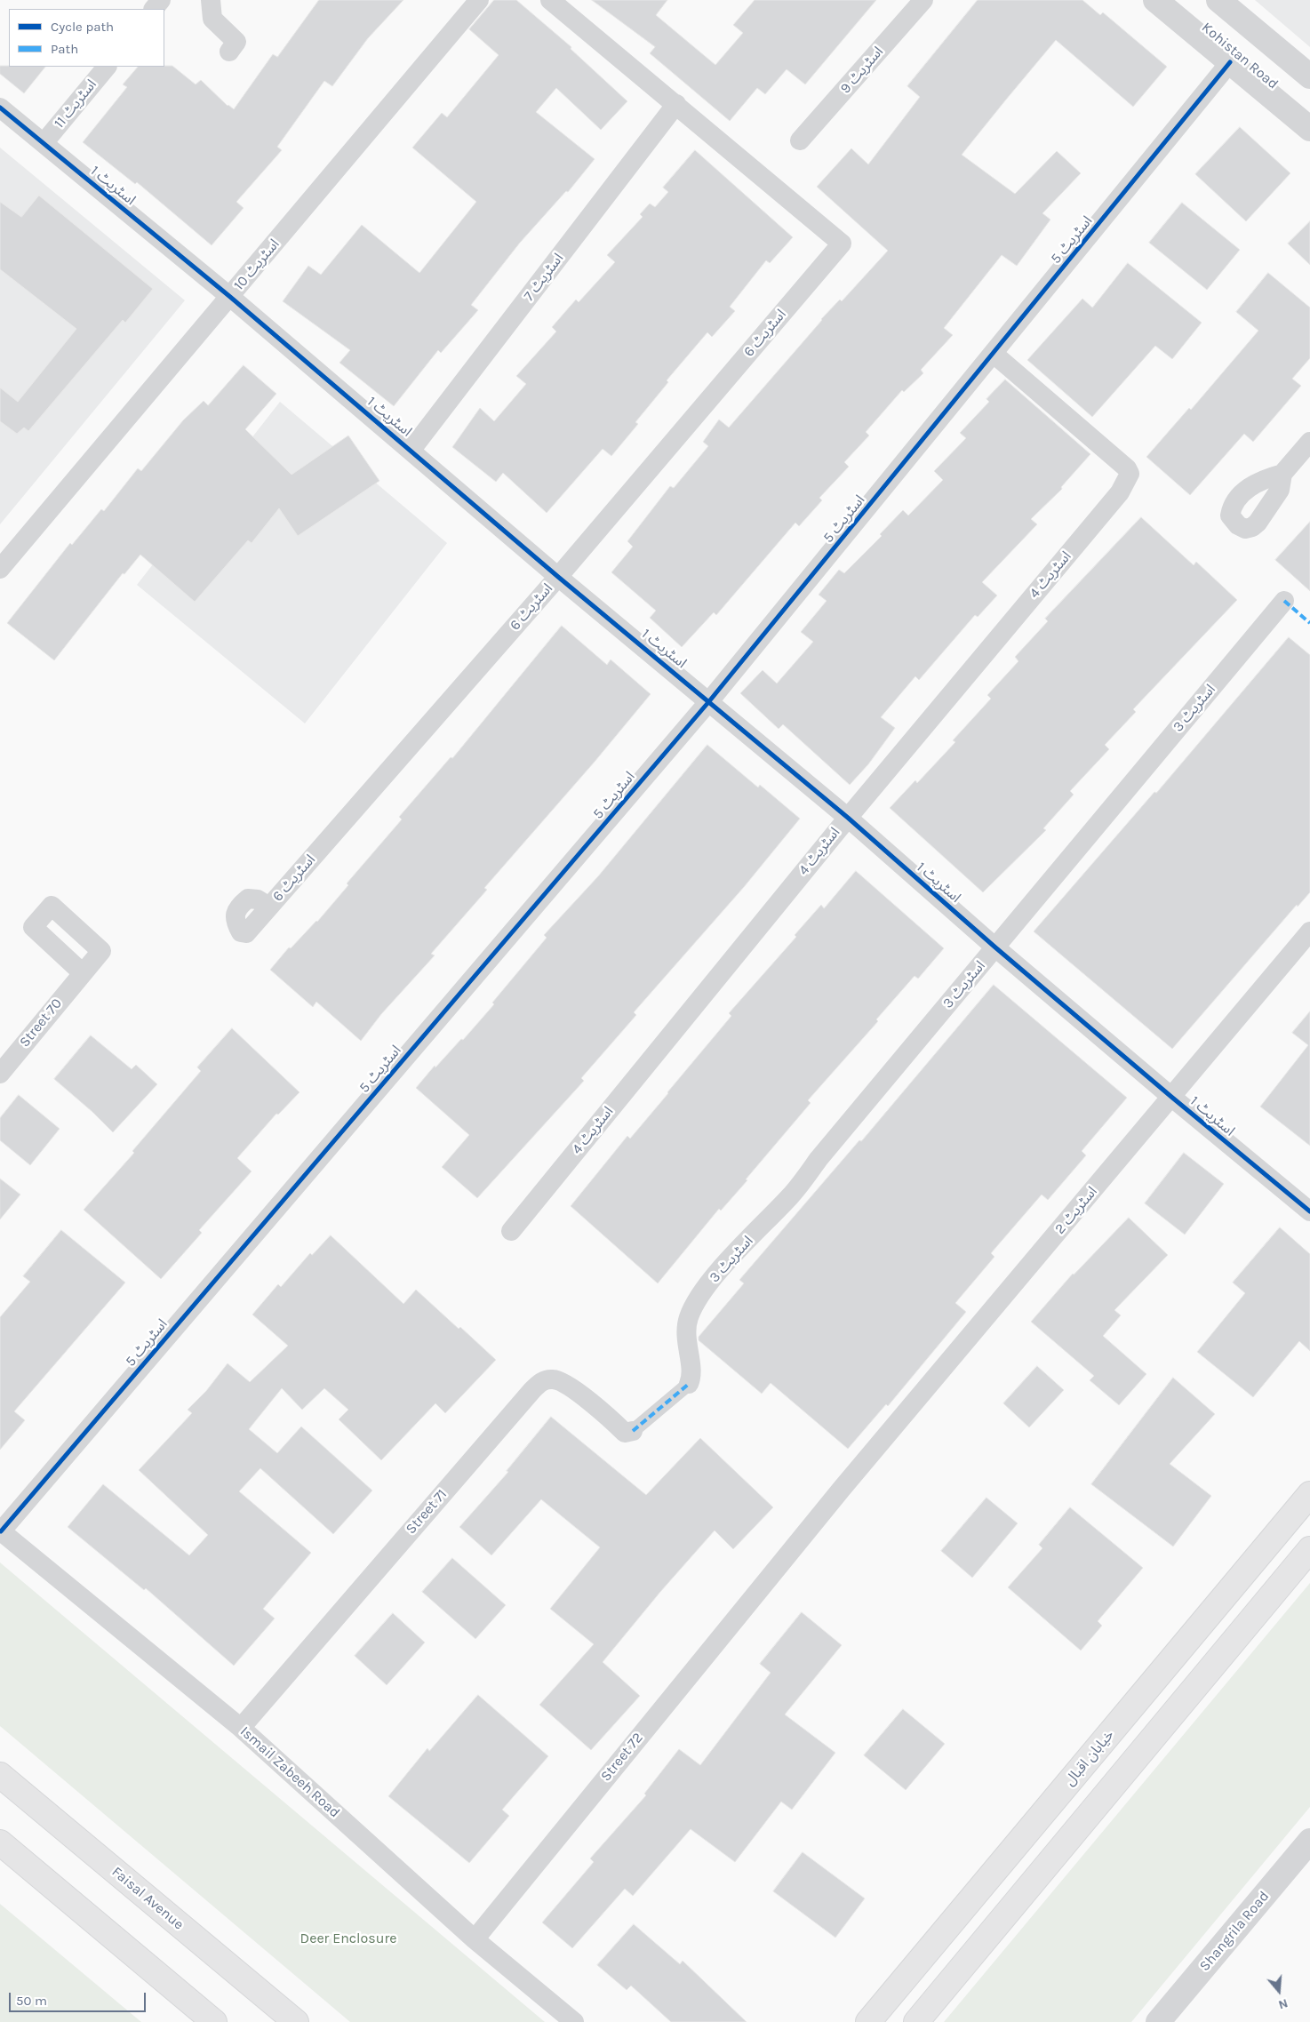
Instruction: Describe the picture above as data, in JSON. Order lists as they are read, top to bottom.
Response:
{
  "streets": {
    "main road": ["خیابان اقبال", "Faisal Avenue"],
    "street": [
      "Kohistan Road",
      "اسٹریٹ 9",
      "اسٹریٹ 11",
      "اسٹریٹ 1",
      "اسٹریٹ 5",
      "اسٹریٹ 10",
      "اسٹریٹ 7",
      "اسٹریٹ 6",
      "اسٹریٹ 4",
      "اسٹریٹ 3",
      "Street 70",
      "اسٹریٹ 2",
      "Street 71",
      "Street 72",
      "Ismail Zabeeh Road",
      "Shangrila Road"
    ]
  },
  "crossings": [
    ["Kohistan Road", "اسٹریٹ 5"],
    ["اسٹریٹ 11", "اسٹریٹ 1"],
    ["اسٹریٹ 1", "اسٹریٹ 5"],
    ["اسٹریٹ 1", "اسٹریٹ 10"],
    ["اسٹریٹ 1", "اسٹریٹ 7"],
    ["اسٹریٹ 1", "اسٹریٹ 6"],
    ["اسٹریٹ 1", "اسٹریٹ 4"],
    ["اسٹریٹ 1", "اسٹریٹ 3"],
    ["اسٹریٹ 1", "اسٹریٹ 2"],
    ["اسٹریٹ 5", "اسٹریٹ 4"],
    ["اسٹریٹ 5", "Ismail Zabeeh Road"],
    ["اسٹریٹ 7", "اسٹریٹ 6"],
    ["اسٹریٹ 2", "Street 72"],
    ["Street 71", "Ismail Zabeeh Road"],
    ["Street 72", "Ismail Zabeeh Road"]
  ],
  "parks": ["Deer Enclosure"],
  "legend": ["Cycle path", "Path"],
  "scale_bar": "50 m",
  "north": "bottom"
}
